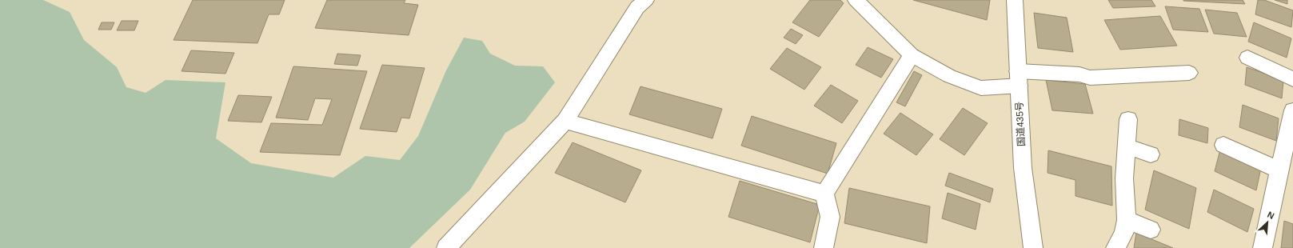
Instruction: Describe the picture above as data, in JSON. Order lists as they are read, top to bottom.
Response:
{
  "streets": {
    "main road": ["国道435号"]
  },
  "north": "top right"
}
